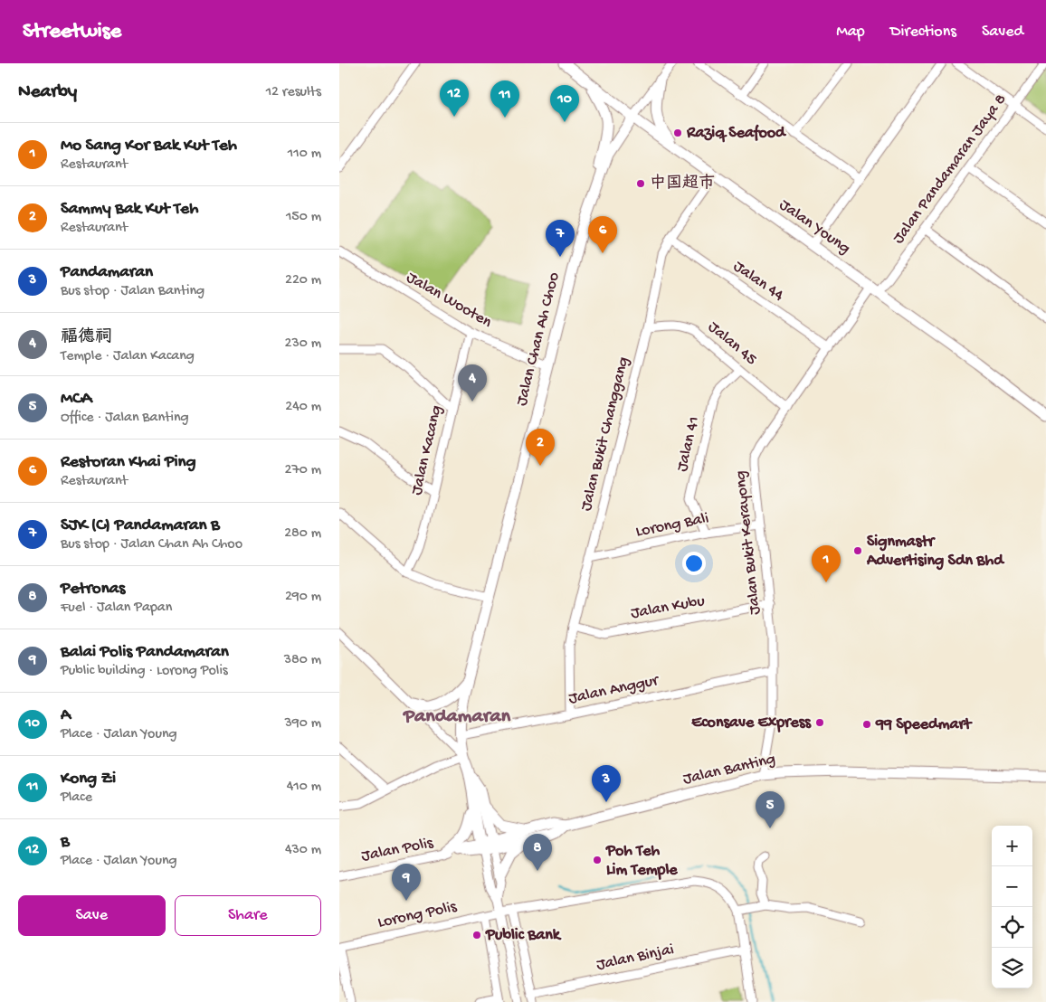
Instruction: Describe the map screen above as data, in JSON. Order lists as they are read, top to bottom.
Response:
{
  "streets": {
    "main road": ["Jalan Young", "Jalan Chan Ah Choo", "Jalan Banting"],
    "street": [
      "Jalan Pandamaran Jaya 8",
      "Jalan 44",
      "Jalan Wooten",
      "Jalan 45",
      "Jalan Bukit Changgang",
      "Jalan 41",
      "Jalan Kacang",
      "Lorong Bali",
      "Jalan Bukit Kerayong",
      "Jalan Kubu",
      "Jalan Anggur",
      "Jalan Polis",
      "Lorong Polis",
      "Jalan Binjai"
    ]
  },
  "crossings": [
    ["Jalan Pandamaran Jaya 8", "Jalan Young"],
    ["Jalan Pandamaran Jaya 8", "Jalan Bukit Kerayong"],
    ["Jalan Young", "Jalan Chan Ah Choo"],
    ["Jalan Young", "Jalan Bukit Changgang"],
    ["Jalan Young", "Jalan Bukit Kerayong"],
    ["Jalan 44", "Jalan Bukit Changgang"],
    ["Jalan 44", "Jalan Bukit Kerayong"],
    ["Jalan Wooten", "Jalan Chan Ah Choo"],
    ["Jalan Wooten", "Jalan Kacang"],
    ["Jalan Chan Ah Choo", "Jalan Anggur"],
    ["Jalan 45", "Jalan Bukit Changgang"],
    ["Jalan 45", "Jalan 41"],
    ["Jalan 45", "Jalan Bukit Kerayong"],
    ["Jalan Bukit Changgang", "Lorong Bali"],
    ["Jalan Bukit Changgang", "Jalan Kubu"],
    ["Jalan Bukit Changgang", "Jalan Anggur"],
    ["Jalan 41", "Lorong Bali"],
    ["Lorong Bali", "Jalan Bukit Kerayong"],
    ["Jalan Bukit Kerayong", "Jalan Kubu"],
    ["Jalan Bukit Kerayong", "Jalan Anggur"],
    ["Jalan Bukit Kerayong", "Jalan Banting"],
    ["Jalan Banting", "Jalan Polis"]
  ],
  "districts": ["Pandamaran"],
  "places": [
    "Raziq Seafood",
    "中国超市",
    "Signmastr Advertising Sdn Bhd",
    "Econsave Express",
    "99 Speedmart",
    "Poh Teh Lim Temple",
    "Public Bank"
  ],
  "page": {
    "header": "Streetwise",
    "nav": ["Map", "Directions", "Saved"],
    "heading": ["Nearby", "12 results"],
    "pins": [
      "12",
      "11",
      "10",
      "6",
      "7",
      "4",
      "2",
      "1",
      "3",
      "5",
      "8",
      "9"
    ],
    "list": [
      {
        "mark": "1",
        "name": "Mo Sang Kor Bak Kut Teh",
        "note": "Restaurant",
        "value": "110 m"
      },
      {
        "mark": "2",
        "name": "Sammy Bak Kut Teh",
        "note": "Restaurant",
        "value": "150 m"
      },
      {
        "mark": "3",
        "name": "Pandamaran",
        "note": "Bus stop · Jalan Banting",
        "value": "220 m"
      },
      {
        "mark": "4",
        "name": "福德祠",
        "note": "Temple · Jalan Kacang",
        "value": "230 m"
      },
      {
        "mark": "5",
        "name": "MCA",
        "note": "Office · Jalan Banting",
        "value": "240 m"
      },
      {
        "mark": "6",
        "name": "Restoran Khai Ping",
        "note": "Restaurant",
        "value": "270 m"
      },
      {
        "mark": "7",
        "name": "SJK (C) Pandamaran B",
        "note": "Bus stop · Jalan Chan Ah Choo",
        "value": "280 m"
      },
      {
        "mark": "8",
        "name": "Petronas",
        "note": "Fuel · Jalan Papan",
        "value": "290 m"
      },
      {
        "mark": "9",
        "name": "Balai Polis Pandamaran",
        "note": "Public building · Lorong Polis",
        "value": "380 m"
      },
      {
        "mark": "10",
        "name": "A",
        "note": "Place · Jalan Young",
        "value": "390 m"
      },
      {
        "mark": "11",
        "name": "Kong Zi",
        "note": "Place",
        "value": "410 m"
      },
      {
        "mark": "12",
        "name": "B",
        "note": "Place · Jalan Young",
        "value": "430 m"
      }
    ],
    "map_buttons": ["+", "−"],
    "buttons": ["Save", "Share"]
  }
}
